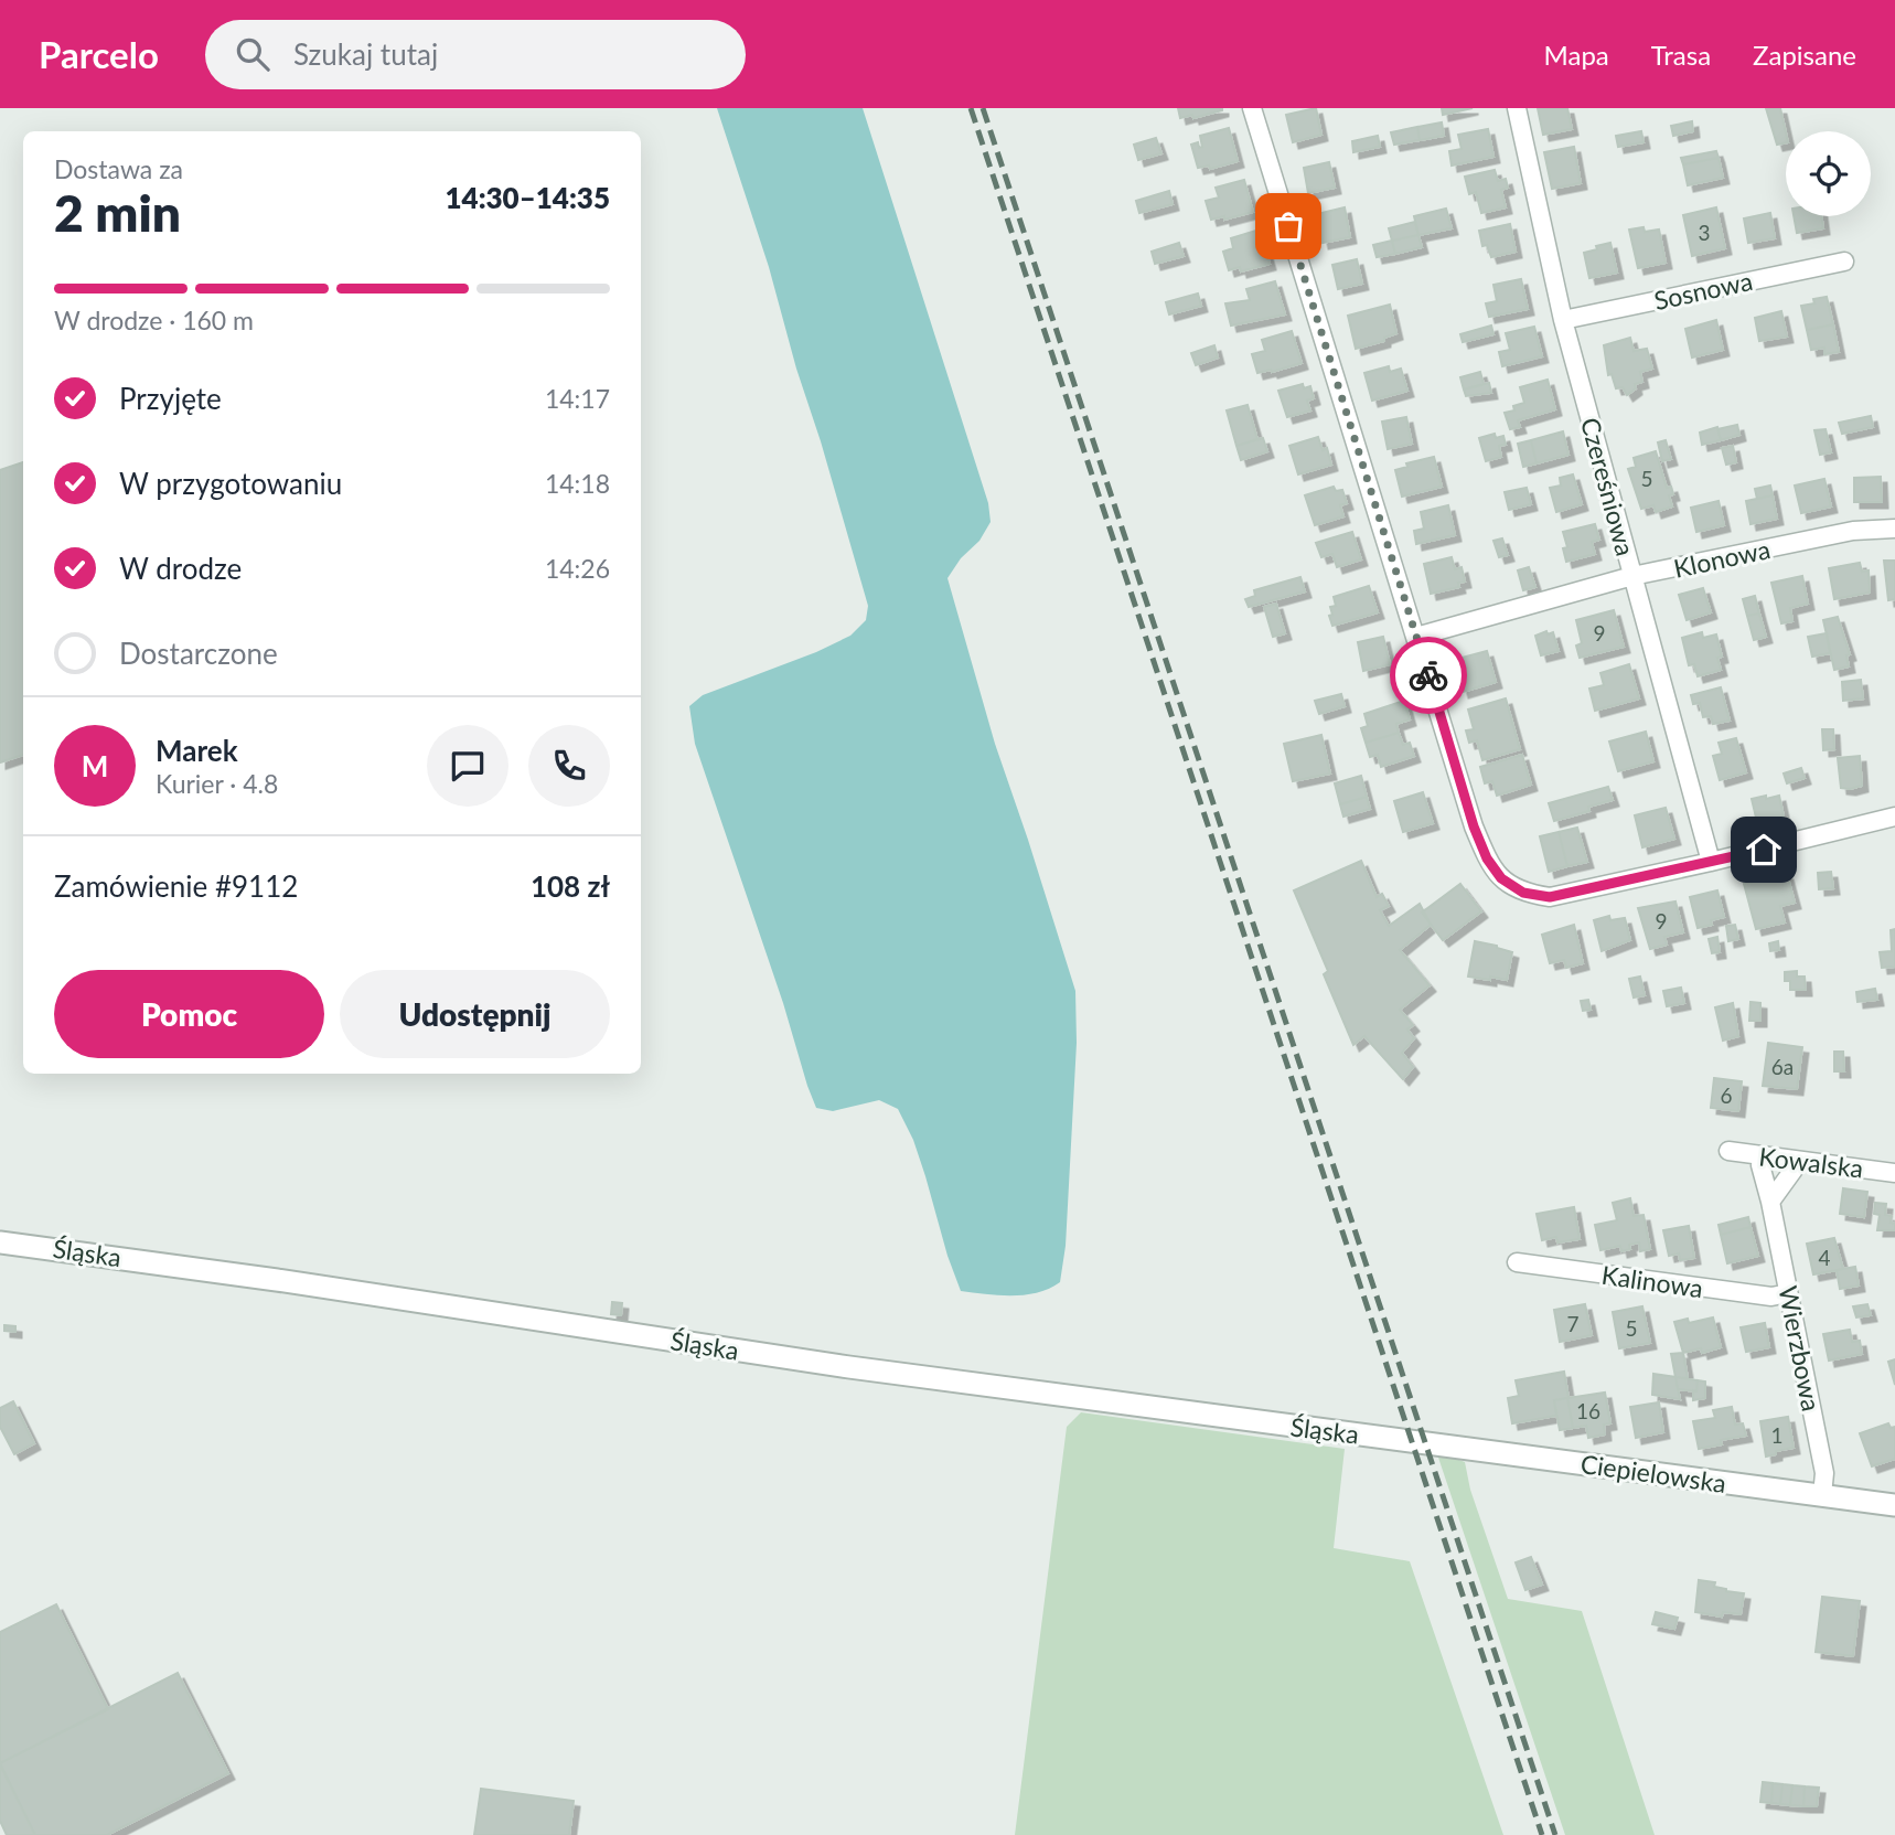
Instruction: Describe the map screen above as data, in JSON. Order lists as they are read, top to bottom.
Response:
{
  "streets": {
    "street": [
      "Sosnowa",
      "Czereśniowa",
      "Klonowa",
      "Kowalska",
      "Śląska",
      "Kalinowa",
      "Wierzbowa",
      "Ciepielowska"
    ]
  },
  "crossings": [
    ["Sosnowa", "Czereśniowa"],
    ["Czereśniowa", "Klonowa"],
    ["Kowalska", "Wierzbowa"],
    ["Śląska", "Ciepielowska"],
    ["Kalinowa", "Wierzbowa"],
    ["Wierzbowa", "Ciepielowska"]
  ],
  "house_numbers": [
    "3",
    "5",
    "9",
    "9",
    "6a",
    "6",
    "4",
    "7",
    "5",
    "16",
    "1"
  ],
  "page": {
    "header": "Parcelo",
    "search": "Szukaj tutaj",
    "nav": ["Mapa", "Trasa", "Zapisane"],
    "heading": ["2 min", "Dostawa za", "14:30–14:35"],
    "panel": [
      "Marek",
      "Kurier · 4.8",
      "Zamówienie #9112",
      "108 zł"
    ],
    "bar": "W drodze · 160 m",
    "list": [
      ["Przyjęte", "14:17"],
      ["W przygotowaniu", "14:18"],
      ["W drodze", "14:26"],
      "Dostarczone"
    ],
    "round": "M",
    "buttons": ["Pomoc", "Udostępnij"]
  }
}
